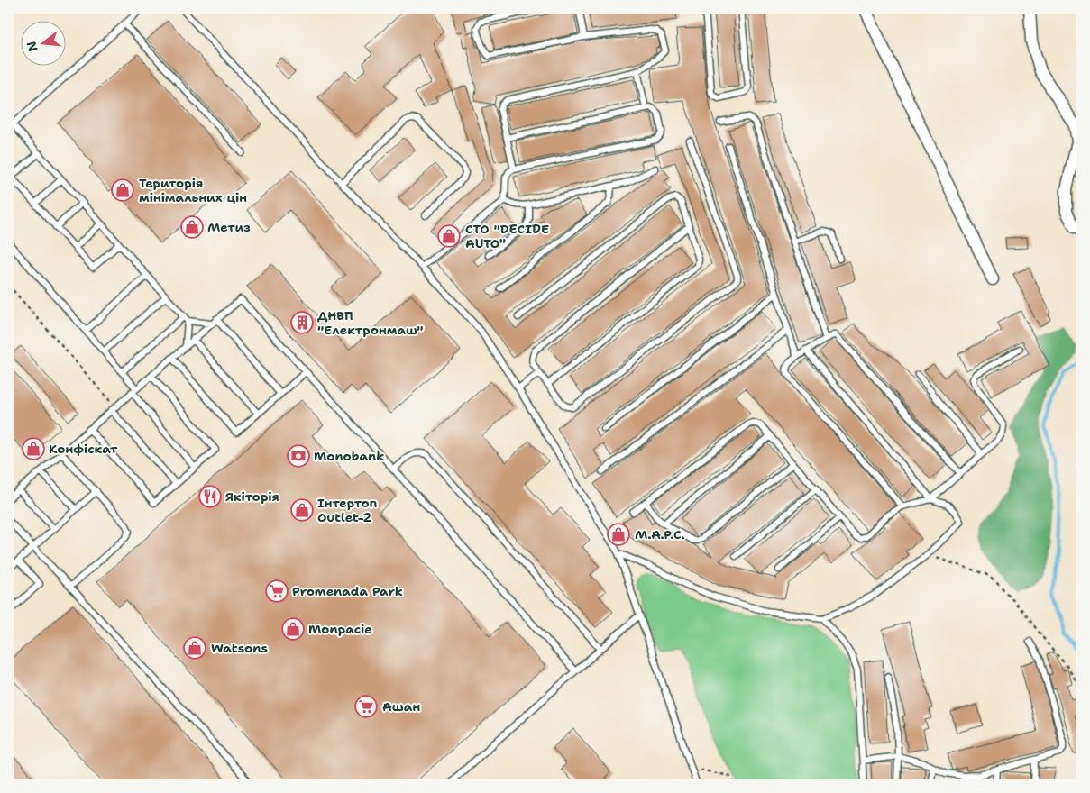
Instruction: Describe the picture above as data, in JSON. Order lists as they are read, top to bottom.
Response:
{
  "places": {
    "shop": [
      "Територія мінімальних цін",
      "Метиз",
      "СТО \"DECIDE AUTO\"",
      "Конфіскат",
      "Інтертоп Outlet-2",
      "М.А.Р.С.",
      "Monpacie",
      "Watsons"
    ],
    "building": ["ДНВП \"Електронмаш\""],
    "bank": ["Monobank"],
    "restaurant": ["Якіторія"],
    "supermarket": ["Promenada Park", "Ашан"]
  },
  "north": "left"
}
